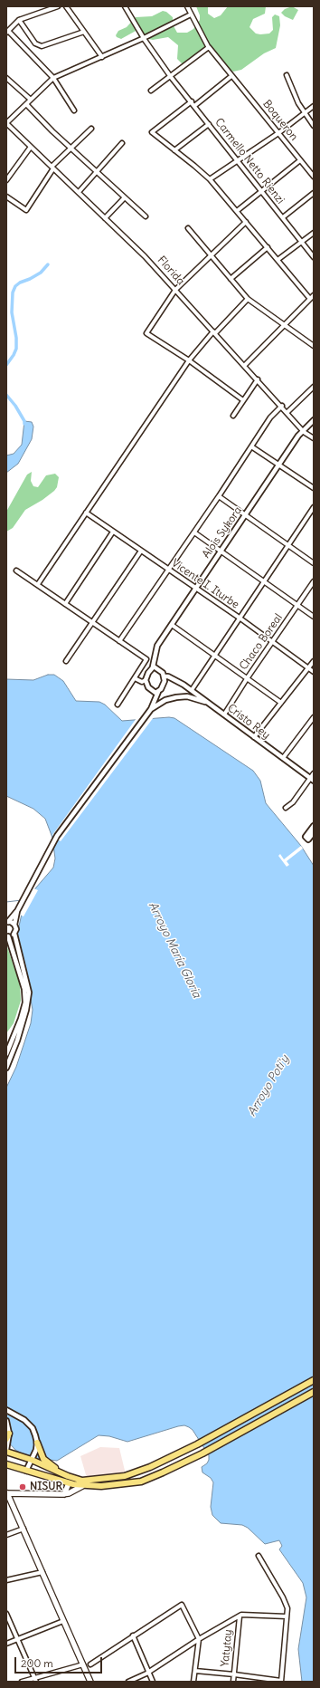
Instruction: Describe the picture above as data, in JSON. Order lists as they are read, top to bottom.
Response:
{
  "streets": {
    "street": [
      "Boqueron",
      "Carmello Netto Rienzi",
      "Florida",
      "Alois Sykora",
      "Vicente I. Iturbe",
      "Chaco Boreal",
      "Cristo Rey",
      "Yatytay"
    ]
  },
  "crossings": [
    ["Florida", "Alois Sykora"],
    ["Alois Sykora", "Vicente I. Iturbe"],
    ["Alois Sykora", "Cristo Rey"],
    ["Vicente I. Iturbe", "Chaco Boreal"],
    ["Chaco Boreal", "Cristo Rey"]
  ],
  "water": ["Arroyo María Gloria", "Arroyo Poti'y"],
  "places": ["NISUR"],
  "scale_bar": "200 m"
}
